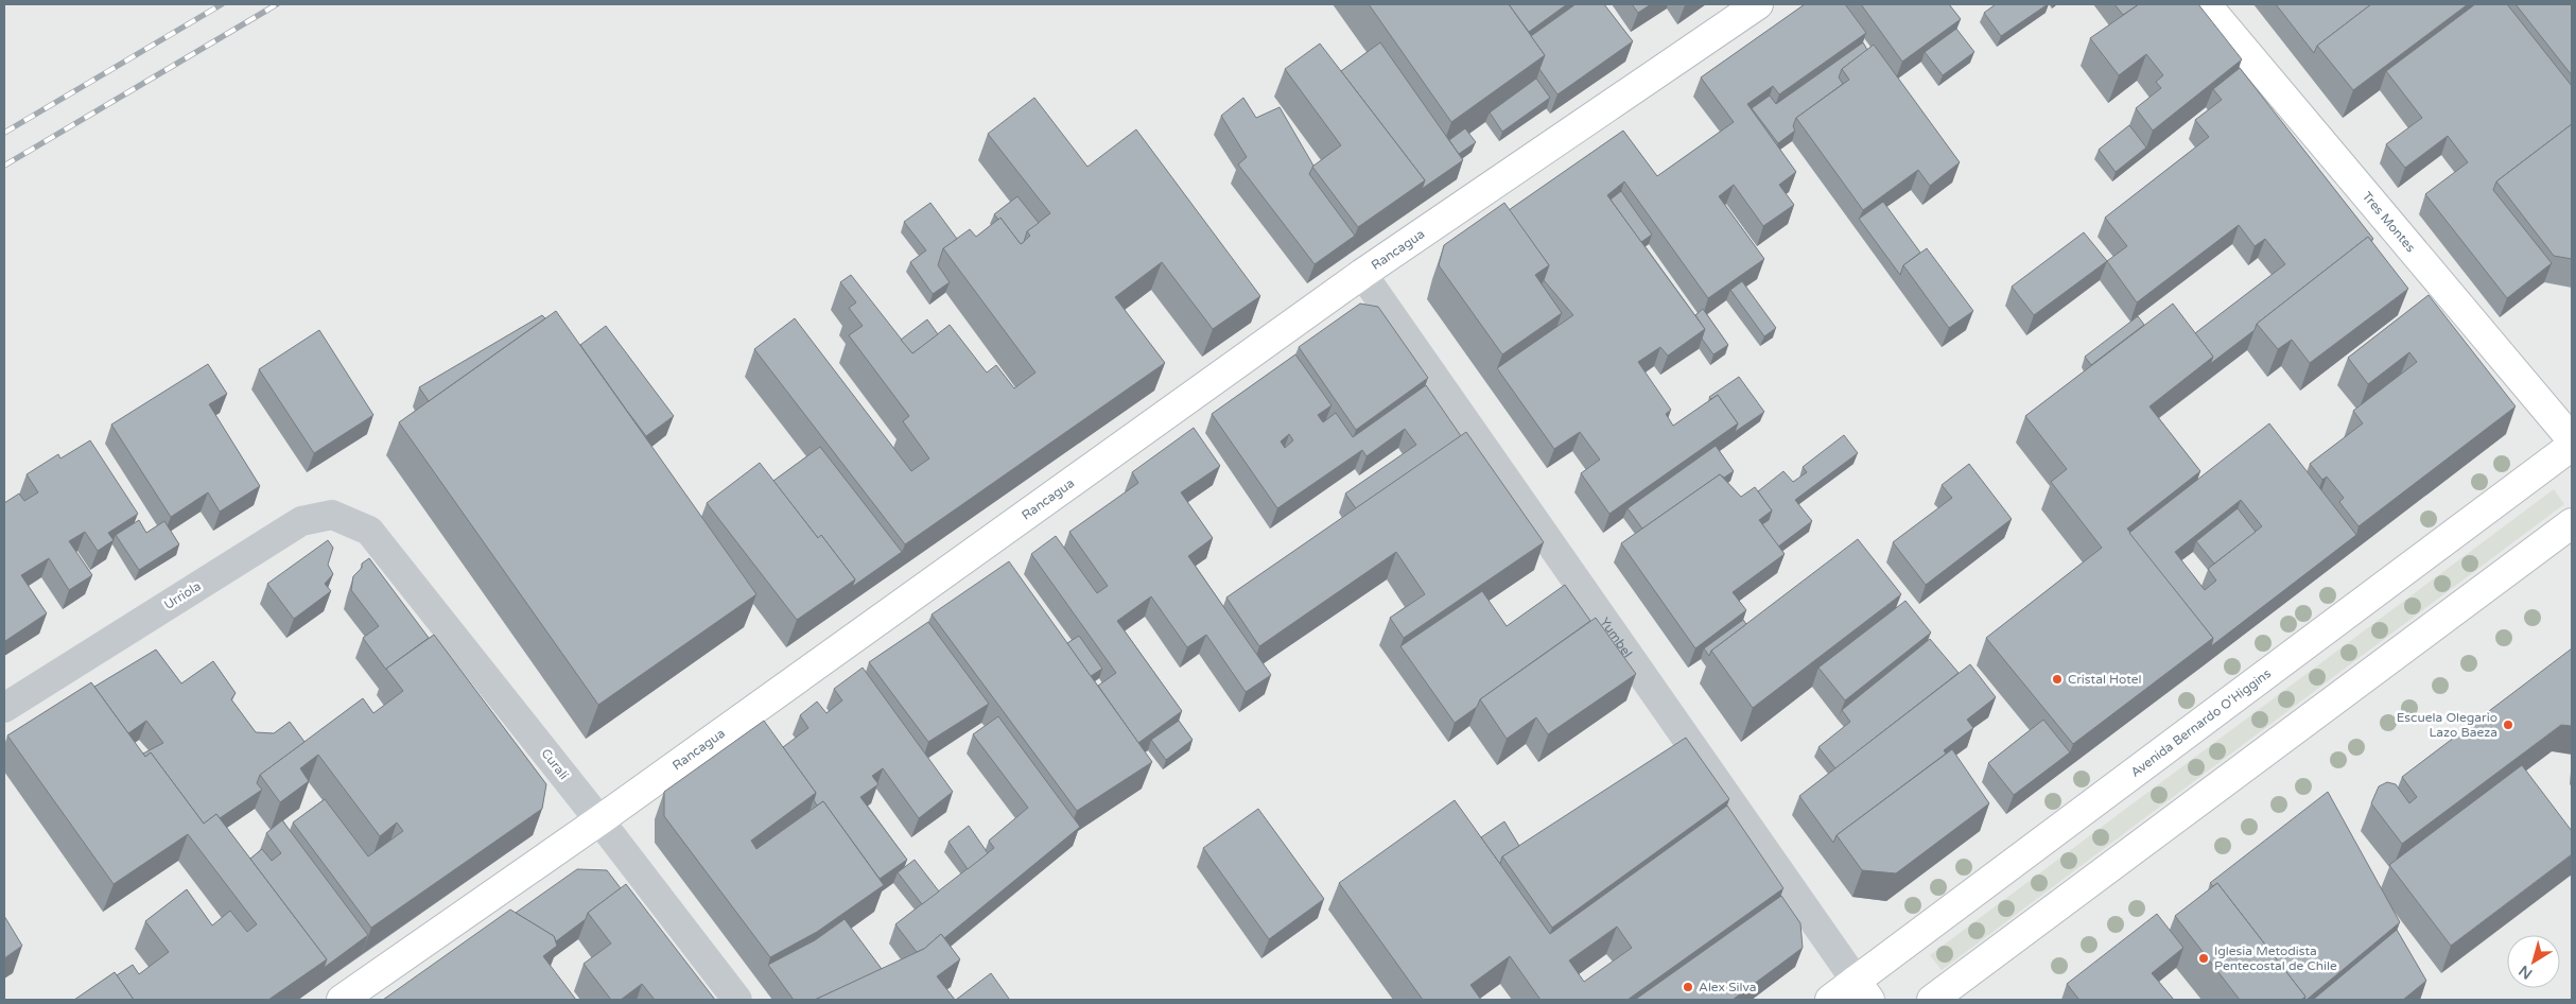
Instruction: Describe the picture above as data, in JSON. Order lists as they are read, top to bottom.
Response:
{
  "streets": {
    "street": [
      "Tres Montes",
      "Rancagua",
      "Urriola",
      "Yumbel",
      "Avenida Bernardo O'Higgins",
      "Curalí"
    ]
  },
  "crossings": [
    ["Rancagua", "Yumbel"],
    ["Rancagua", "Curalí"],
    ["Urriola", "Curalí"],
    ["Yumbel", "Avenida Bernardo O'Higgins"]
  ],
  "places": [
    "Cristal Hotel",
    "Escuela Olegario Lazo Baeza",
    "Iglesia Metodista Pentecostal de Chile",
    "Alex Silva"
  ],
  "north": "bottom left"
}
